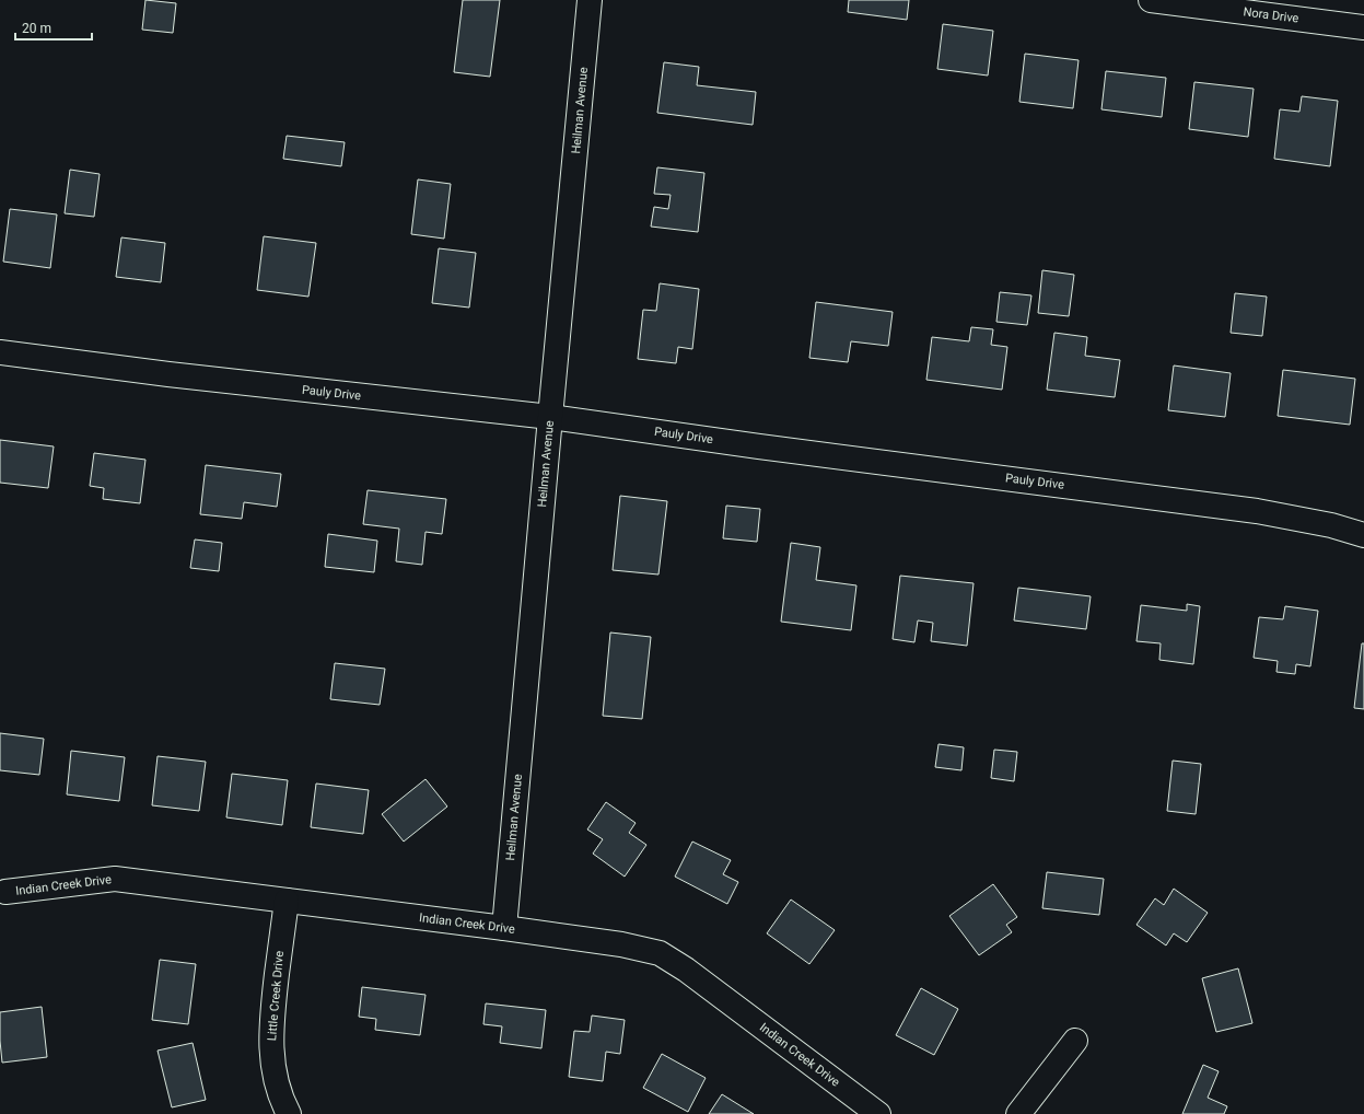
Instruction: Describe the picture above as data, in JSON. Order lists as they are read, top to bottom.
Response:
{
  "streets": {
    "street": [
      "Nora Drive",
      "Heilman Avenue",
      "Pauly Drive",
      "Indian Creek Drive",
      "Little Creek Drive"
    ]
  },
  "crossings": [
    ["Heilman Avenue", "Pauly Drive"],
    ["Heilman Avenue", "Indian Creek Drive"],
    ["Indian Creek Drive", "Little Creek Drive"]
  ],
  "scale_bar": "20 m"
}
